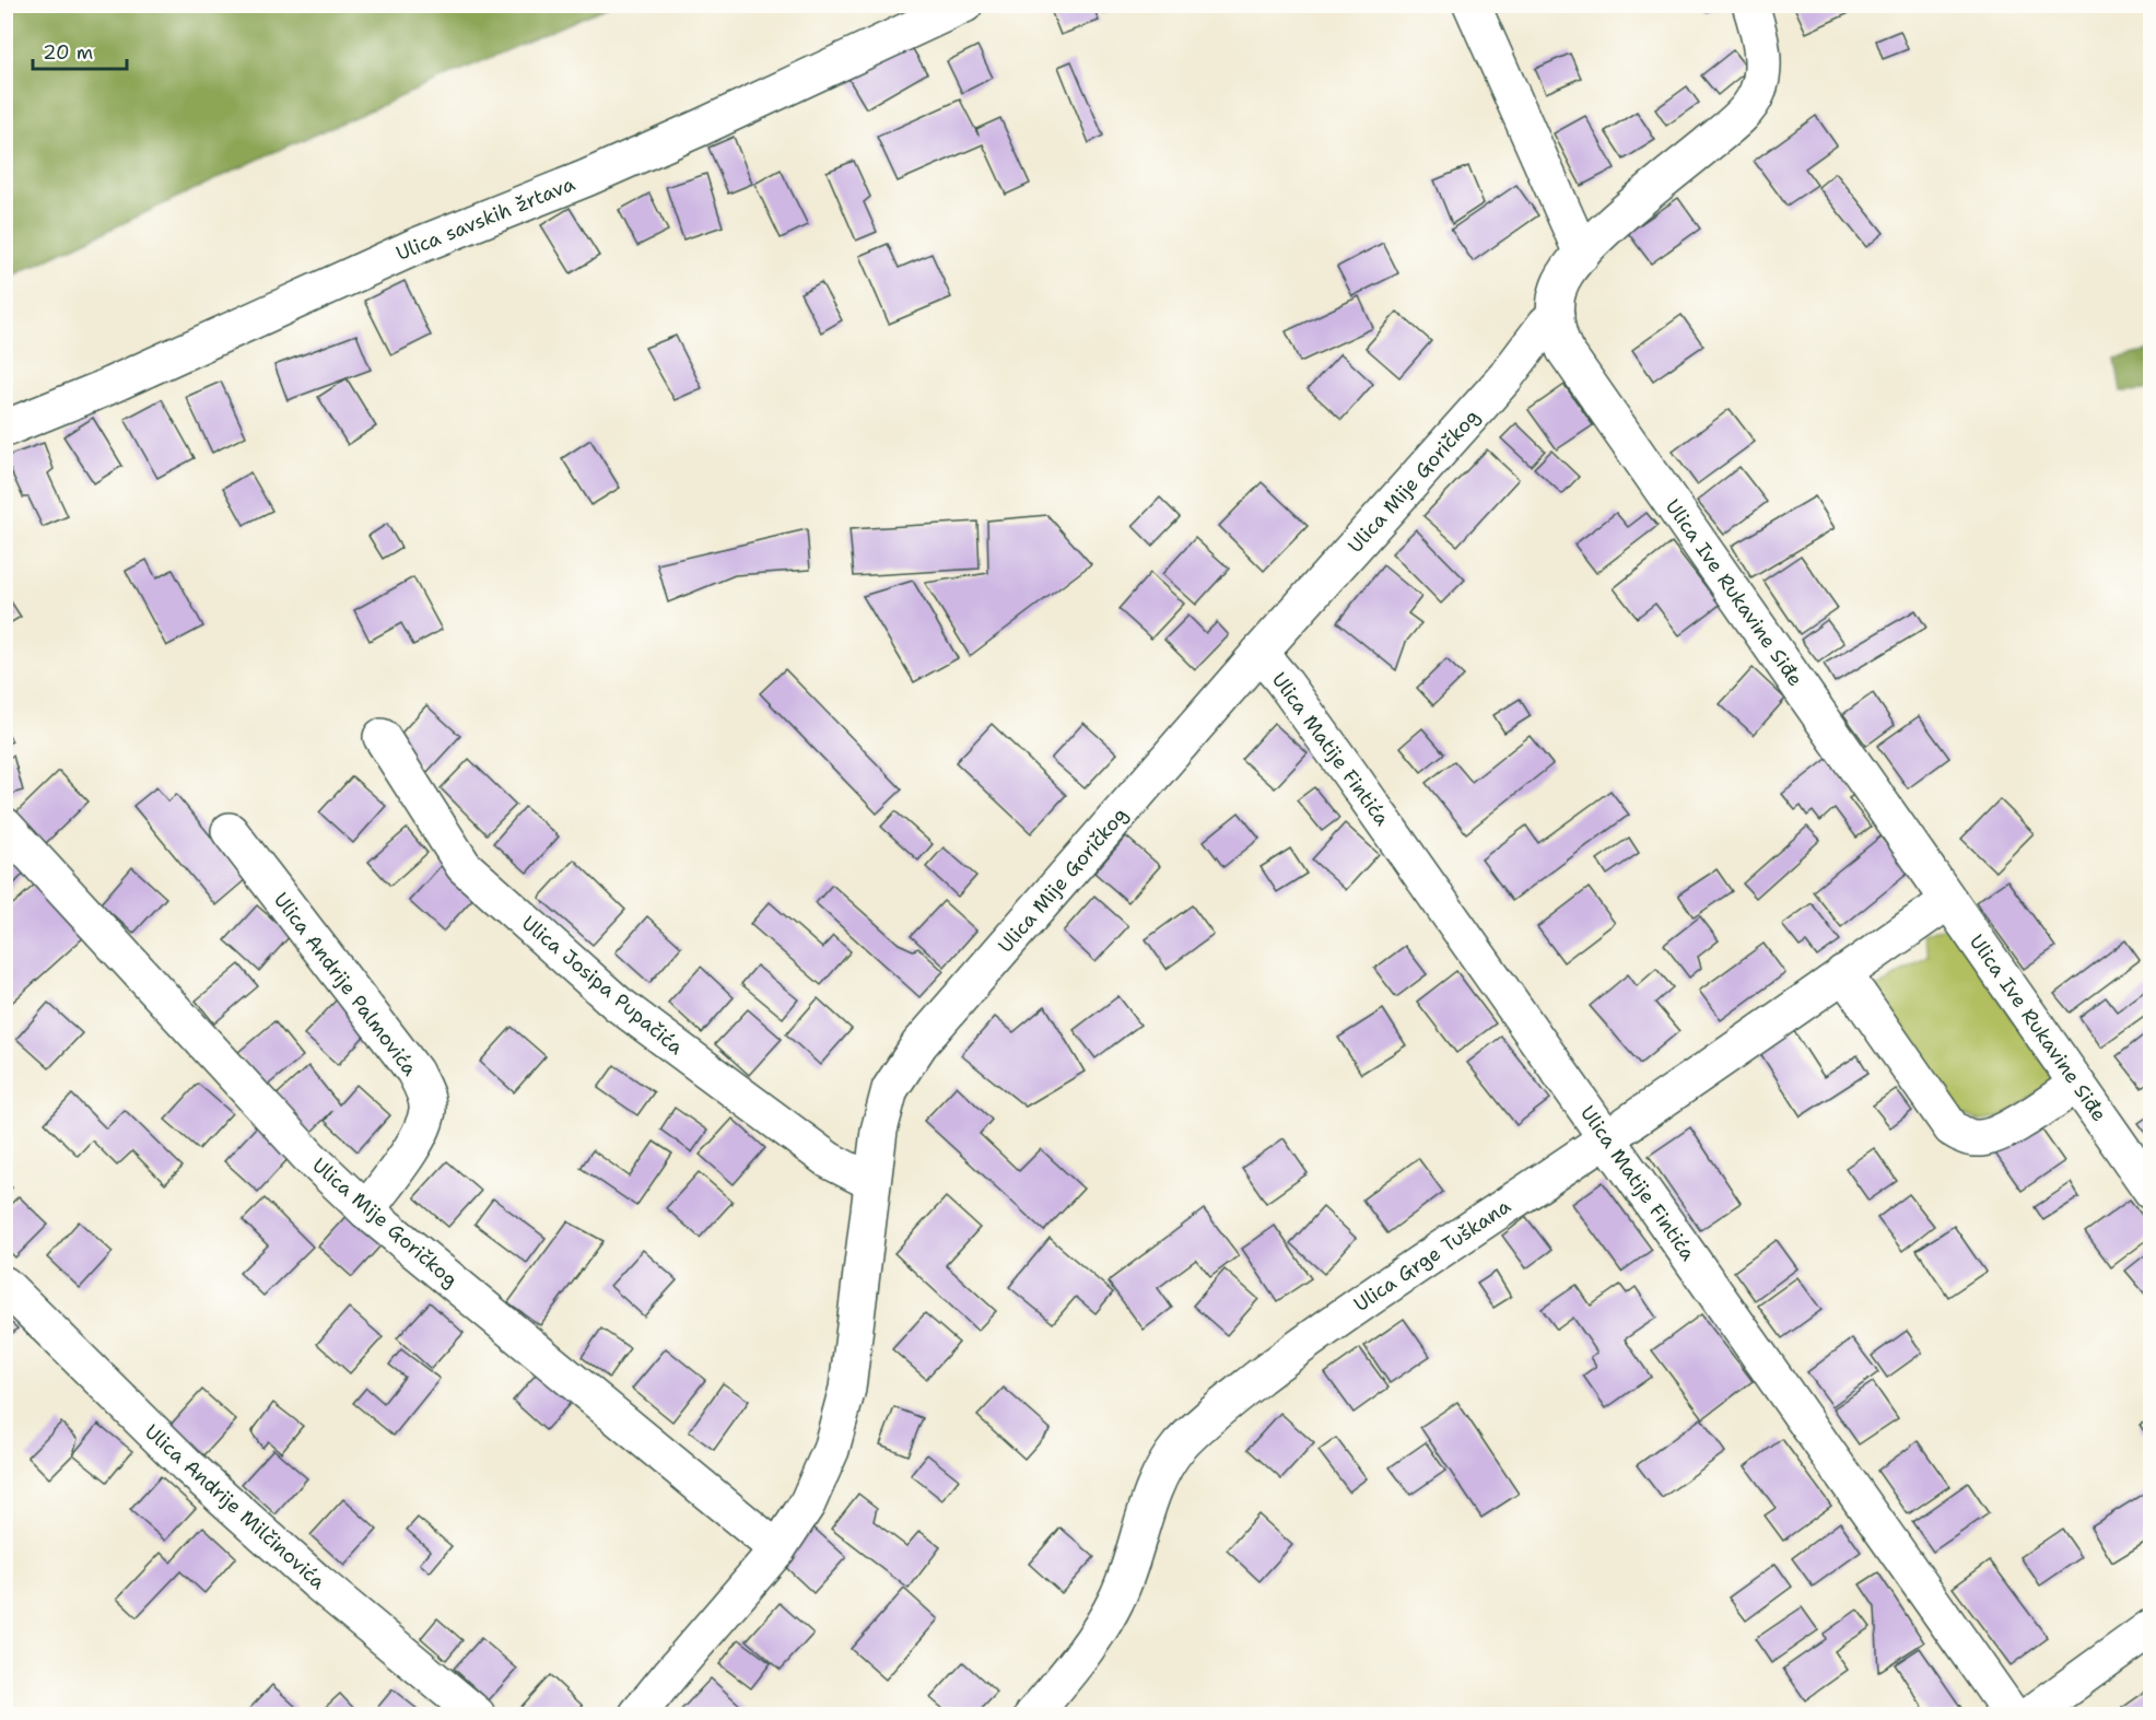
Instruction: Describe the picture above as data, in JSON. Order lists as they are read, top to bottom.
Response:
{
  "streets": {
    "street": [
      "Ulica savskih žrtava",
      "Ulica Mije Goričkog",
      "Ulica Ive Rukavine Siđe",
      "Ulica Matije Fintića",
      "Ulica Andrije Palmovića",
      "Ulica Josipa Pupačića",
      "Ulica Grge Tuškana",
      "Ulica Andrije Milčinovića"
    ]
  },
  "crossings": [
    ["Ulica Mije Goričkog", "Ulica Ive Rukavine Siđe"],
    ["Ulica Mije Goričkog", "Ulica Matije Fintića"],
    ["Ulica Mije Goričkog", "Ulica Andrije Palmovića"],
    ["Ulica Mije Goričkog", "Ulica Josipa Pupačića"],
    ["Ulica Ive Rukavine Siđe", "Ulica Grge Tuškana"],
    ["Ulica Matije Fintića", "Ulica Grge Tuškana"]
  ],
  "scale_bar": "20 m"
}
